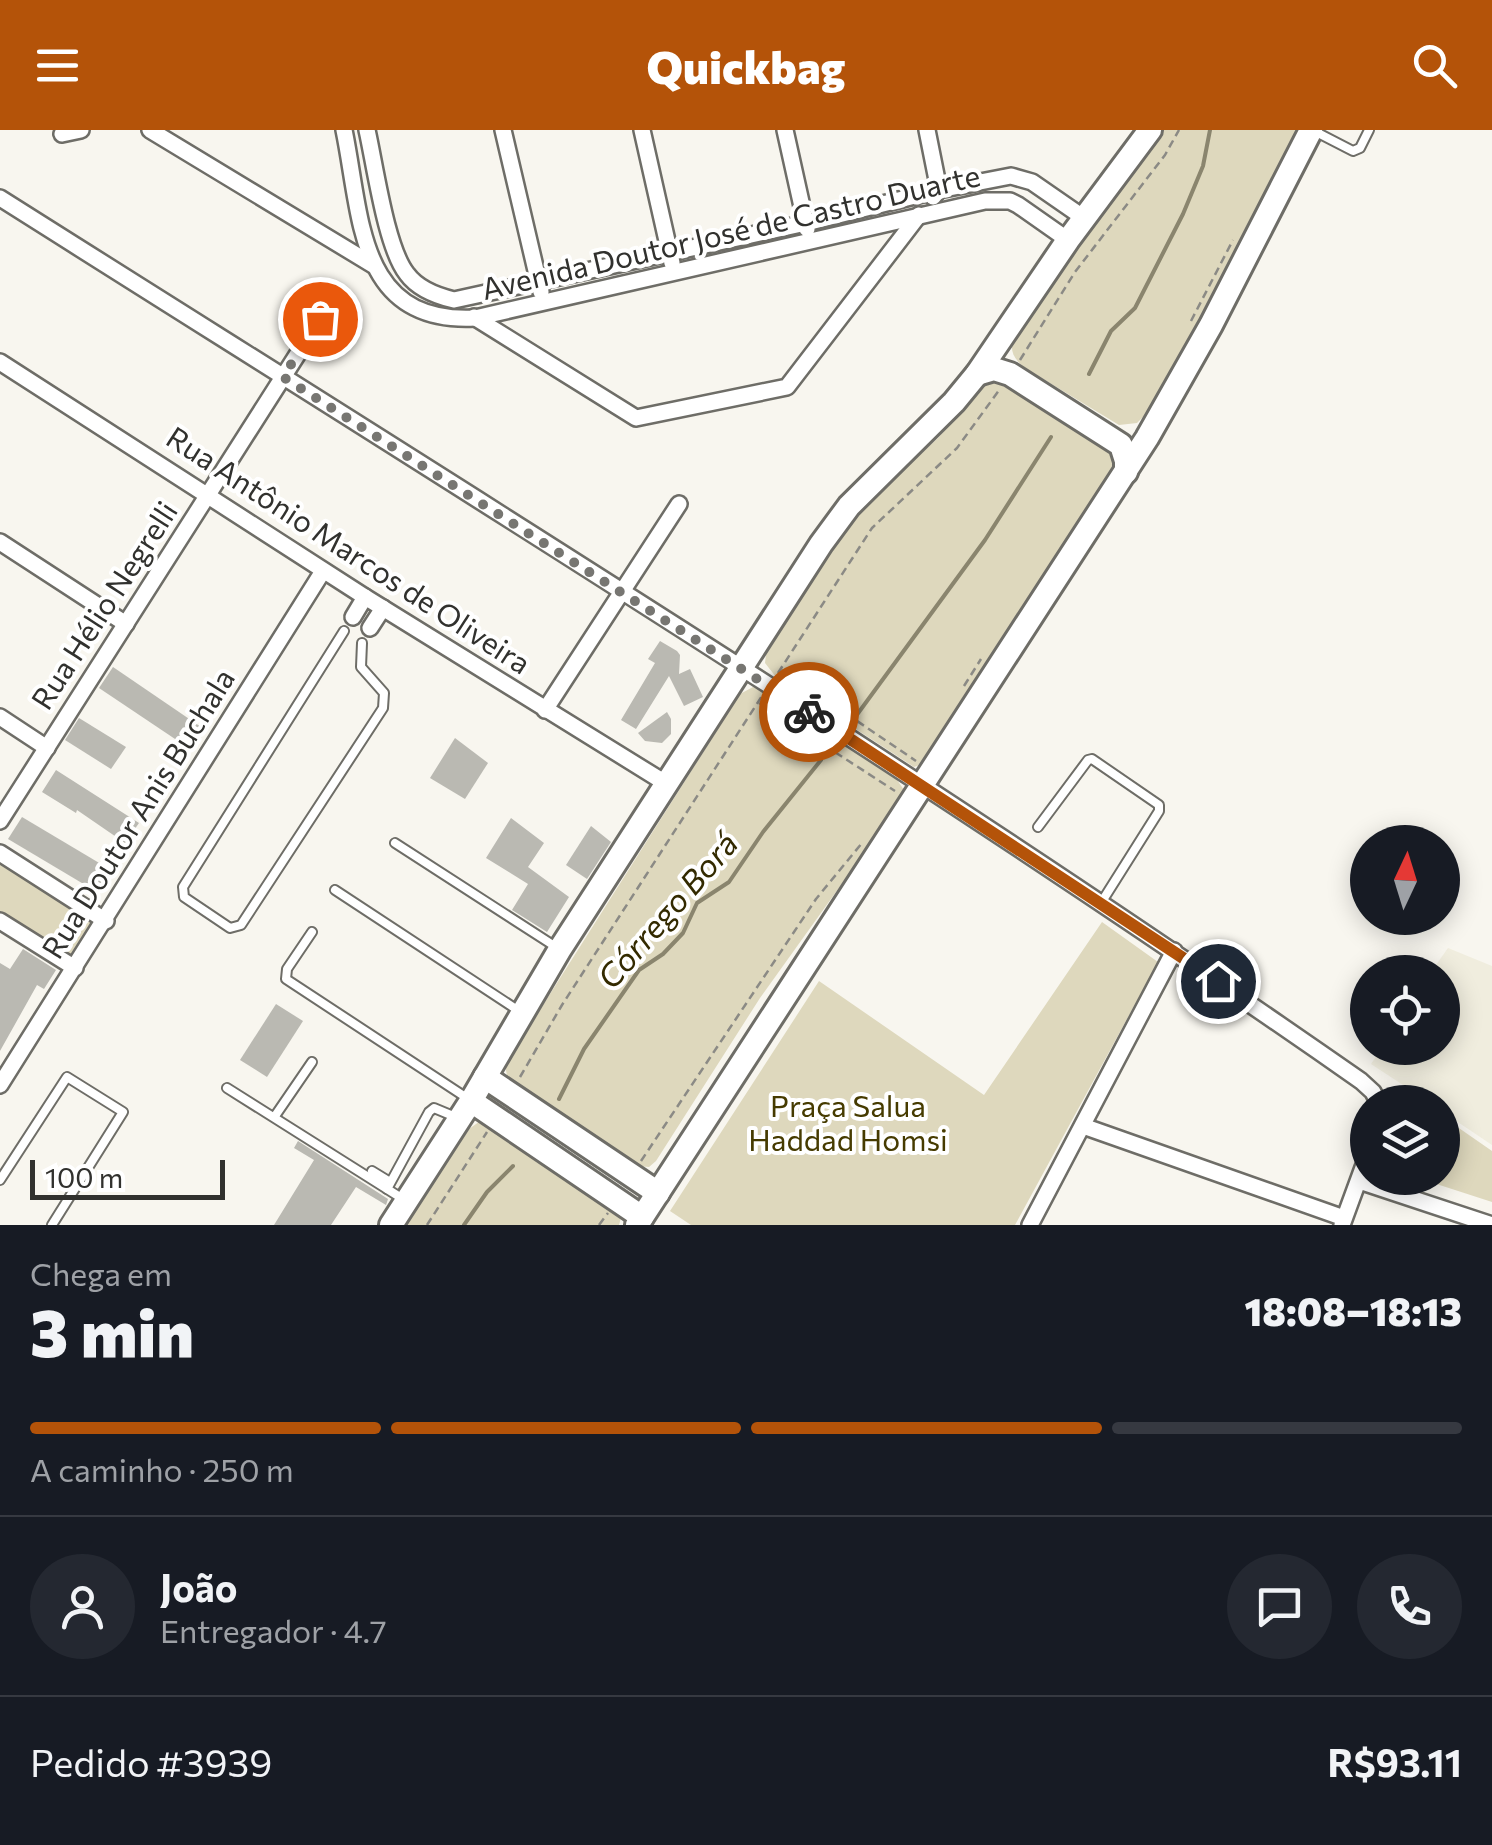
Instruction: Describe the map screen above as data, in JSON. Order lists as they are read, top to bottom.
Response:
{
  "streets": {
    "street": [
      "Avenida Doutor José de Castro Duarte",
      "Rua Antônio Marcos de Oliveira",
      "Rua Hélio Negrelli",
      "Rua Doutor Anis Buchala"
    ]
  },
  "crossings": [
    ["Rua Antônio Marcos de Oliveira", "Rua Hélio Negrelli"],
    ["Rua Antônio Marcos de Oliveira", "Rua Doutor Anis Buchala"]
  ],
  "water": ["Córrego Borá"],
  "parks": ["Praça Salua Haddad Homsi"],
  "scale_bar": "100 m",
  "north": "top",
  "page": {
    "header": "Quickbag",
    "scale": "100 m",
    "heading": ["3 min", "Chega em", "18:08–18:13"],
    "panel": [
      "João",
      "Entregador · 4.7",
      "Pedido #3939",
      "R$93.11"
    ],
    "bar": "A caminho · 250 m"
  }
}
